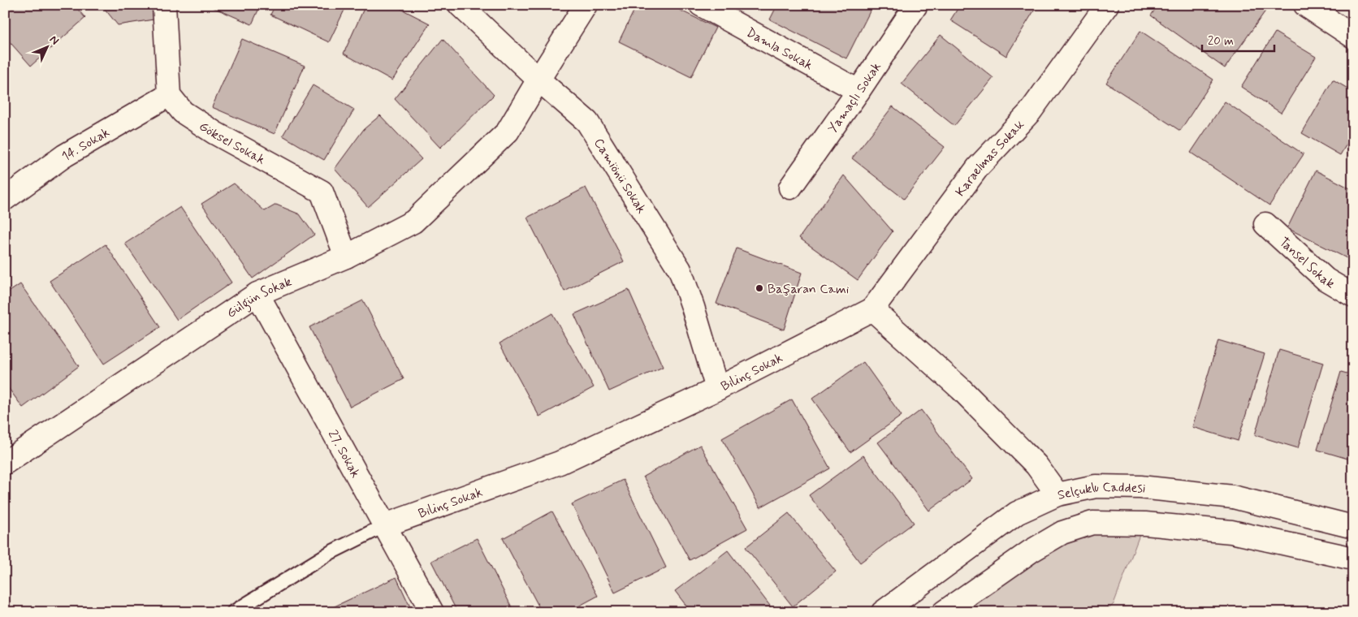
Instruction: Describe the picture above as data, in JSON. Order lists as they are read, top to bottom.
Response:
{
  "streets": {
    "street": [
      "Damla Sokak",
      "Yamaçlı Sokak",
      "Göksel Sokak",
      "14. Sokak",
      "Karaelmas Sokak",
      "Camiönü Sokak",
      "Tansel Sokak",
      "Gülgün Sokak",
      "Bilinç Sokak",
      "27. Sokak",
      "Selçuklu Caddesi"
    ]
  },
  "crossings": [
    ["Damla Sokak", "Yamaçlı Sokak"],
    ["Göksel Sokak", "14. Sokak"],
    ["Göksel Sokak", "Gülgün Sokak"],
    ["Karaelmas Sokak", "Bilinç Sokak"],
    ["Camiönü Sokak", "Gülgün Sokak"],
    ["Camiönü Sokak", "Bilinç Sokak"],
    ["Gülgün Sokak", "27. Sokak"],
    ["Bilinç Sokak", "27. Sokak"]
  ],
  "places": ["Başaran Cami"],
  "scale_bar": "20 m",
  "north": "top right"
}
